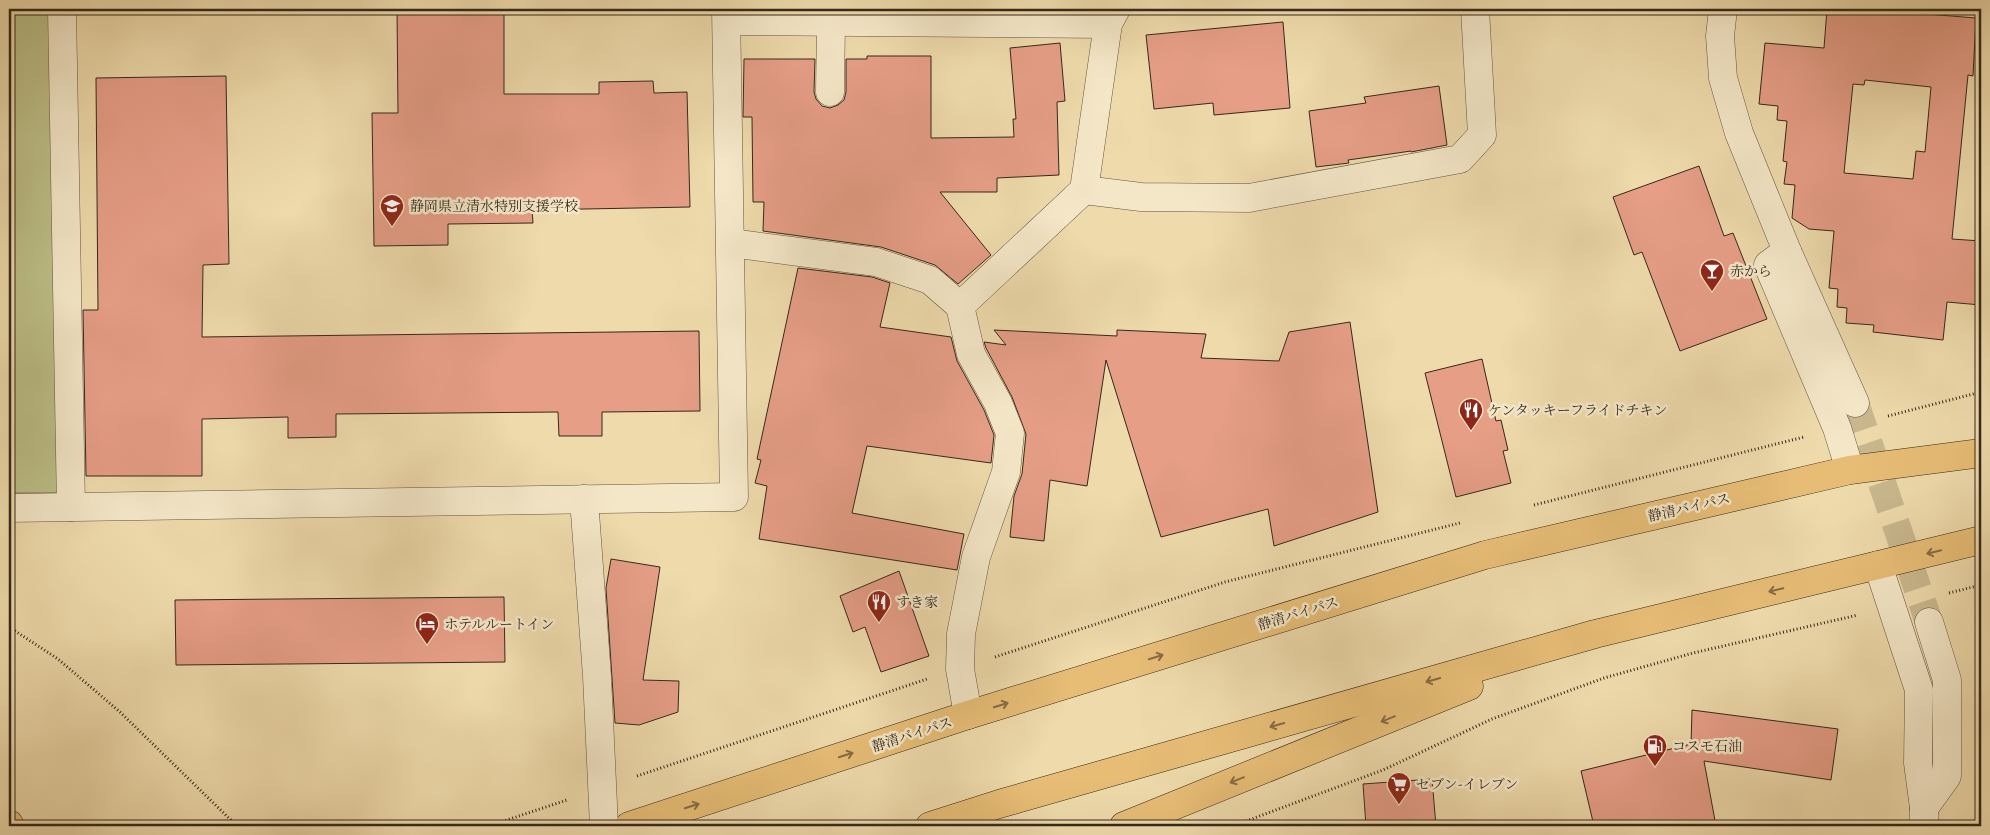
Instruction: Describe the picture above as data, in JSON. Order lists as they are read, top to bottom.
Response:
{
  "streets": {
    "highway": ["静清バイパス"]
  },
  "places": {
    "school or university": ["静岡県立清水特別支援学校"],
    "bar": ["赤から"],
    "restaurant": ["ケンタッキーフライドチキン", "すき家"],
    "hotel": ["ホテルルートイン"],
    "fuel station": ["コスモ石油"],
    "supermarket": ["セブン-イレブン"]
  }
}
